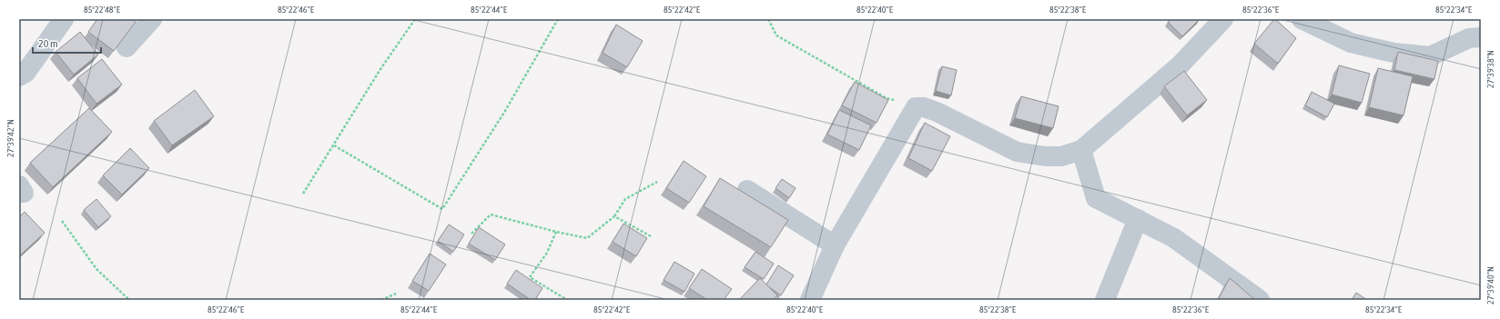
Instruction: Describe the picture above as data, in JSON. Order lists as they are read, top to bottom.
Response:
{
  "scale_bar": "20 m",
  "coordinates": [
    "85°22'48\"E",
    "85°22'46\"E",
    "85°22'44\"E",
    "85°22'42\"E",
    "85°22'40\"E",
    "85°22'38\"E",
    "85°22'36\"E",
    "85°22'34\"E",
    "27°39'38\"N",
    "27°39'42\"N",
    "27°39'40\"N"
  ]
}
